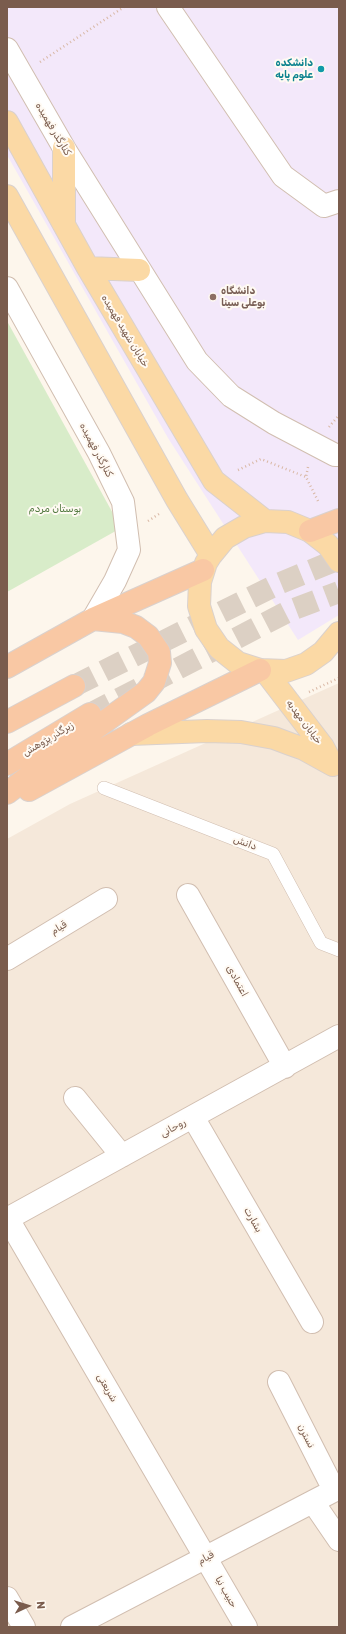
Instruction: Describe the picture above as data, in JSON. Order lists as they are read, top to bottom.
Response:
{
  "streets": {
    "highway": ["زیرگذر پژوهش"],
    "main road": ["خیابان شهید فهمیده", "خیابان مهدیه"],
    "street": [
      "کنارگذر فهمیده",
      "قیام",
      "اعتمادی",
      "روحانی",
      "بشارت",
      "شریعتی",
      "نسترن",
      "حبیب نیا"
    ],
    "lane": ["دانش"]
  },
  "crossings": [
    ["قیام", "شریعتی"],
    ["قیام", "نسترن"],
    ["قیام", "حبیب نیا"],
    ["اعتمادی", "روحانی"],
    ["روحانی", "بشارت"],
    ["روحانی", "شریعتی"],
    ["شریعتی", "حبیب نیا"]
  ],
  "parks": ["بوستان مردم"],
  "places": ["دانشکده علوم پایه", "دانشگاه بوعلی سینا"],
  "north": "right"
}
